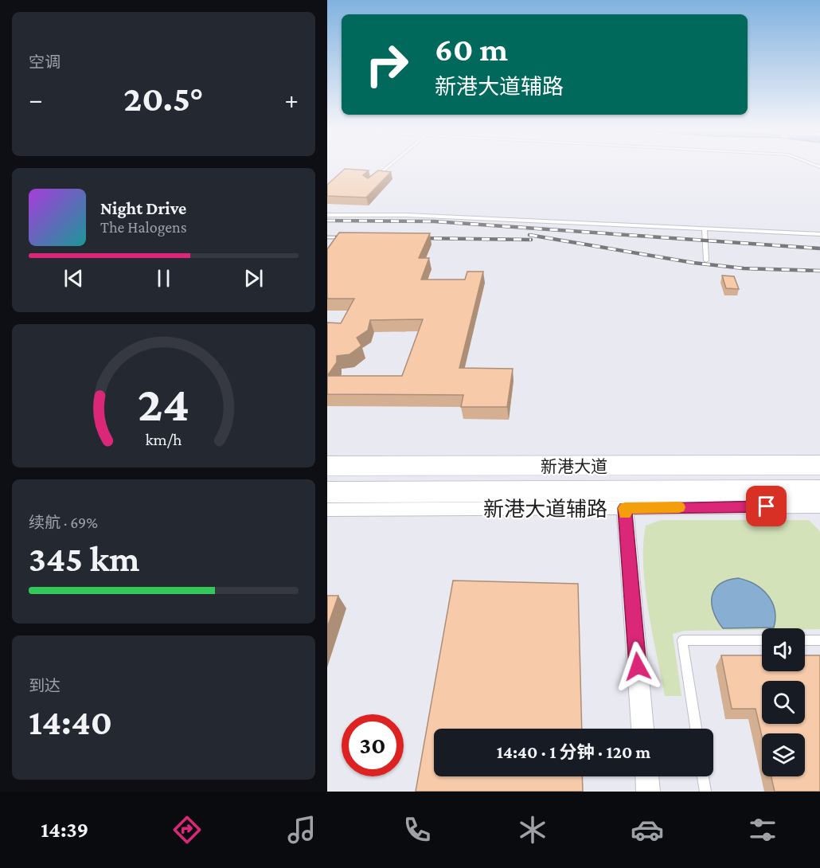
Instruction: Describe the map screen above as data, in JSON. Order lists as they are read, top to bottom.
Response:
{
  "streets": {
    "main road": ["新港大道"],
    "street": ["新港大道辅路"]
  },
  "page": {
    "tile": [
      "空调",
      ["续航 · 69%", "345 km"],
      ["到达", "14:40"]
    ],
    "turn": ["60 m", "新港大道辅路"],
    "heat": ["−", "20.5°", "+"],
    "song": ["Night Drive", "The Halogens"],
    "limit": "30",
    "trip": "14:40 · 1 分钟 · 120 m",
    "tabs": "14:39",
    "gauge": ["24", "km/h"]
  }
}
